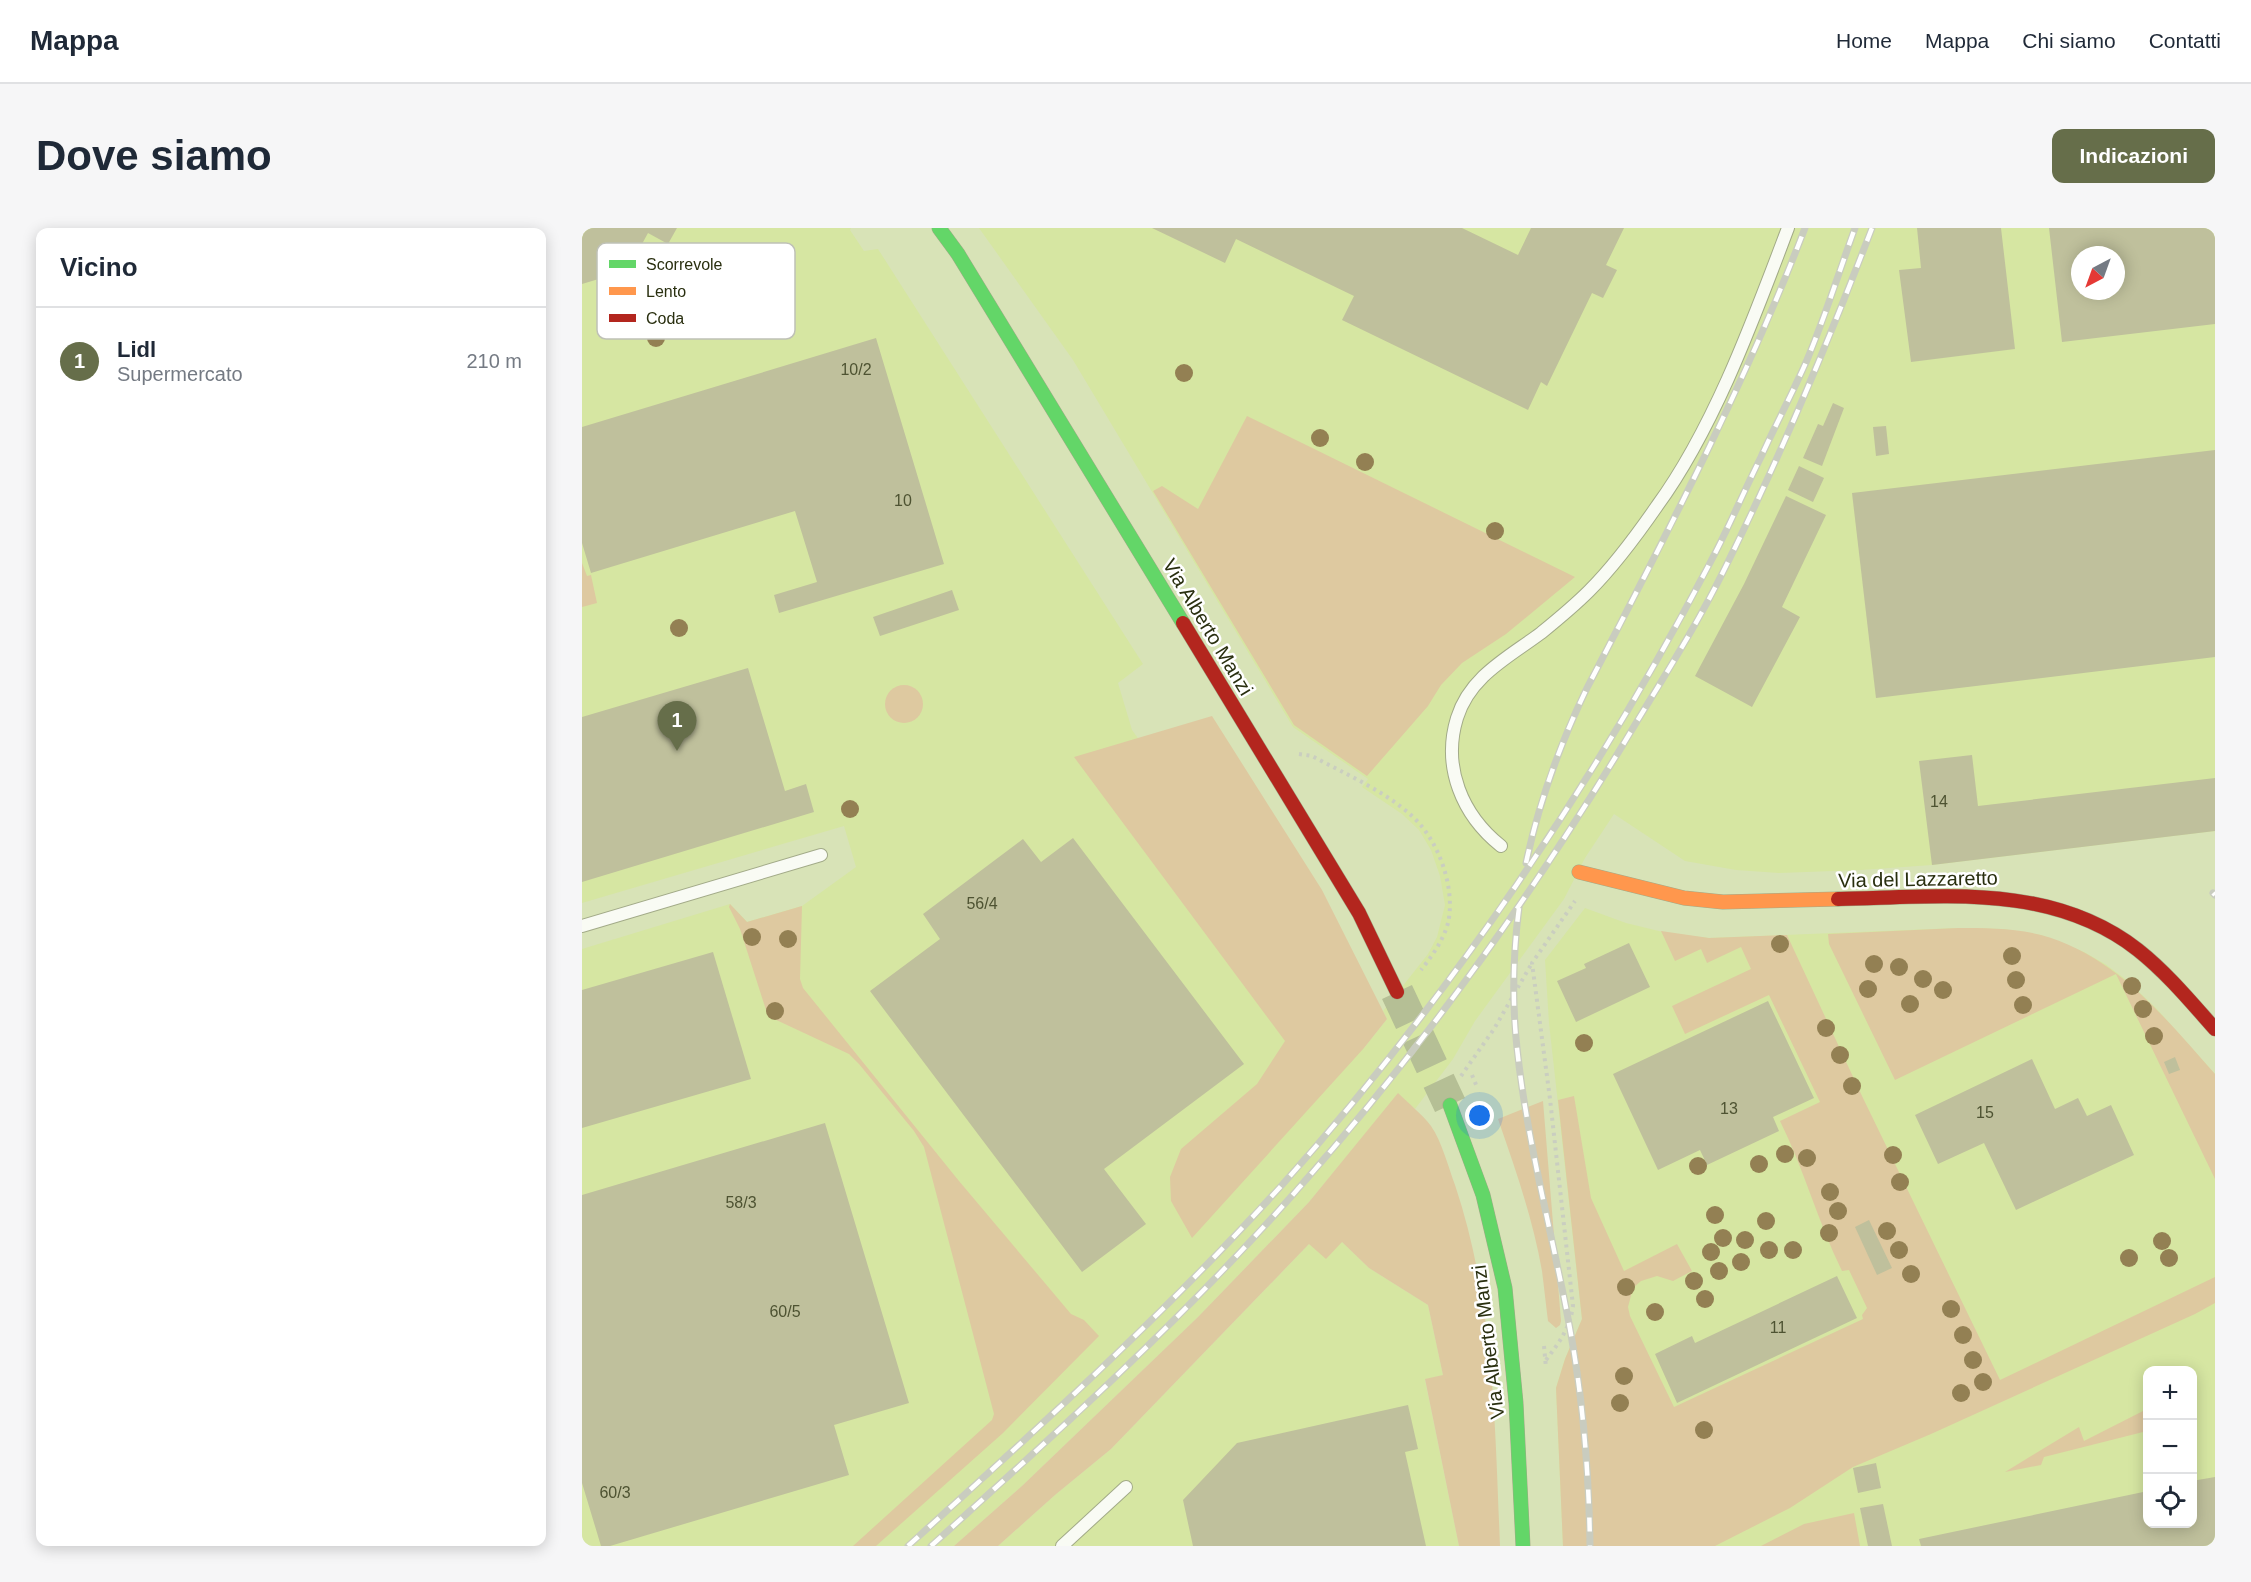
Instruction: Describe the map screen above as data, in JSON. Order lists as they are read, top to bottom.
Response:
{
  "streets": {
    "main road": ["Via Alberto Manzi", "Via del Lazzaretto"]
  },
  "house_numbers": [
    "10/2",
    "10",
    "14",
    "56/4",
    "13",
    "15",
    "58/3",
    "60/5",
    "11",
    "60/3"
  ],
  "legend": ["Scorrevole", "Lento", "Coda"],
  "north": "bottom left",
  "page": {
    "header": "Mappa",
    "nav": [
      "Home",
      "Mappa",
      "Chi siamo",
      "Contatti"
    ],
    "buttons": "Indicazioni",
    "title": "Dove siamo",
    "heading": "Vicino",
    "list": [
      {
        "mark": "1",
        "name": "Lidl",
        "note": "Supermercato",
        "value": "210 m"
      }
    ],
    "pins": "1",
    "map_buttons": ["+", "−"]
  }
}
